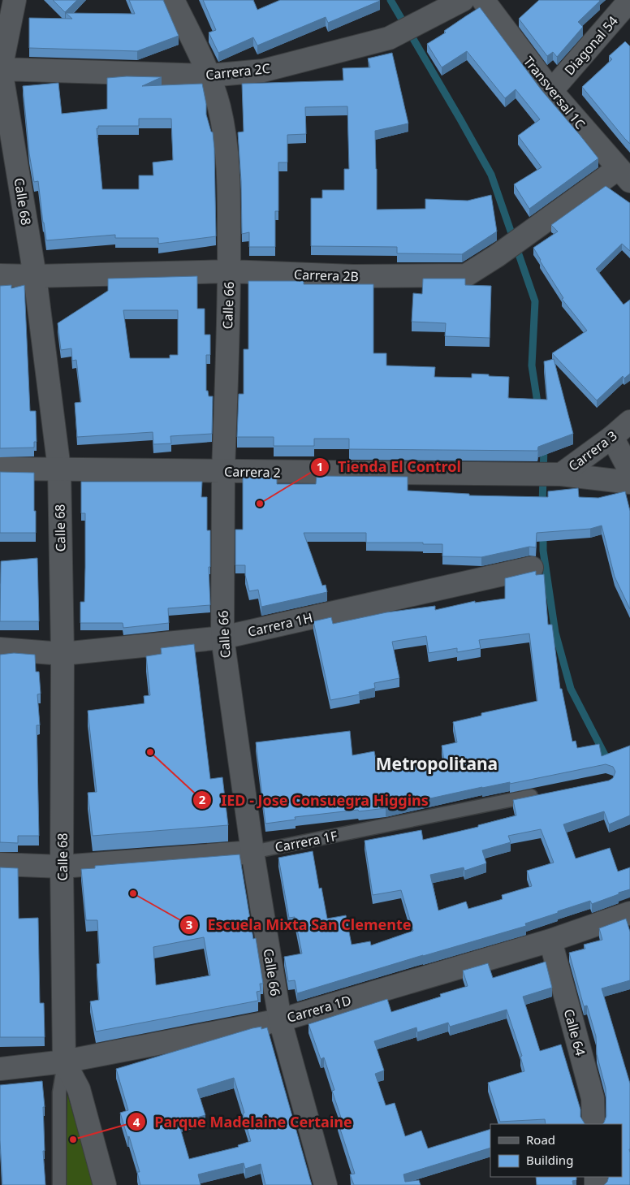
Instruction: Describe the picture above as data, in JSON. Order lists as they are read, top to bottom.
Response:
{
  "streets": {
    "street": [
      "Diagonal 54",
      "Carrera 2C",
      "Transversal 1C",
      "Calle 68",
      "Carrera 2B",
      "Calle 66",
      "Carrera 3",
      "Carrera 2",
      "Carrera 1H",
      "Carrera 1F",
      "Carrera 1D",
      "Calle 64"
    ]
  },
  "crossings": [
    ["Diagonal 54", "Transversal 1C"],
    ["Carrera 2C", "Calle 68"],
    ["Carrera 2C", "Calle 66"],
    ["Transversal 1C", "Carrera 2B"],
    ["Calle 68", "Carrera 2B"],
    ["Calle 68", "Carrera 2"],
    ["Calle 68", "Carrera 1H"],
    ["Calle 68", "Carrera 1F"],
    ["Calle 68", "Carrera 1D"],
    ["Carrera 2B", "Calle 66"],
    ["Calle 66", "Carrera 2"],
    ["Calle 66", "Carrera 1H"],
    ["Calle 66", "Carrera 1F"],
    ["Calle 66", "Carrera 1D"],
    ["Carrera 3", "Carrera 2"],
    ["Carrera 1D", "Calle 64"]
  ],
  "districts": ["Metropolitana"],
  "places": [
    "Tienda El Control",
    "IED - Jose Consuegra Higgins",
    "Escuela Mixta San Clemente",
    "Parque Madelaine Certaine"
  ],
  "legend": ["Road", "Building"]
}
